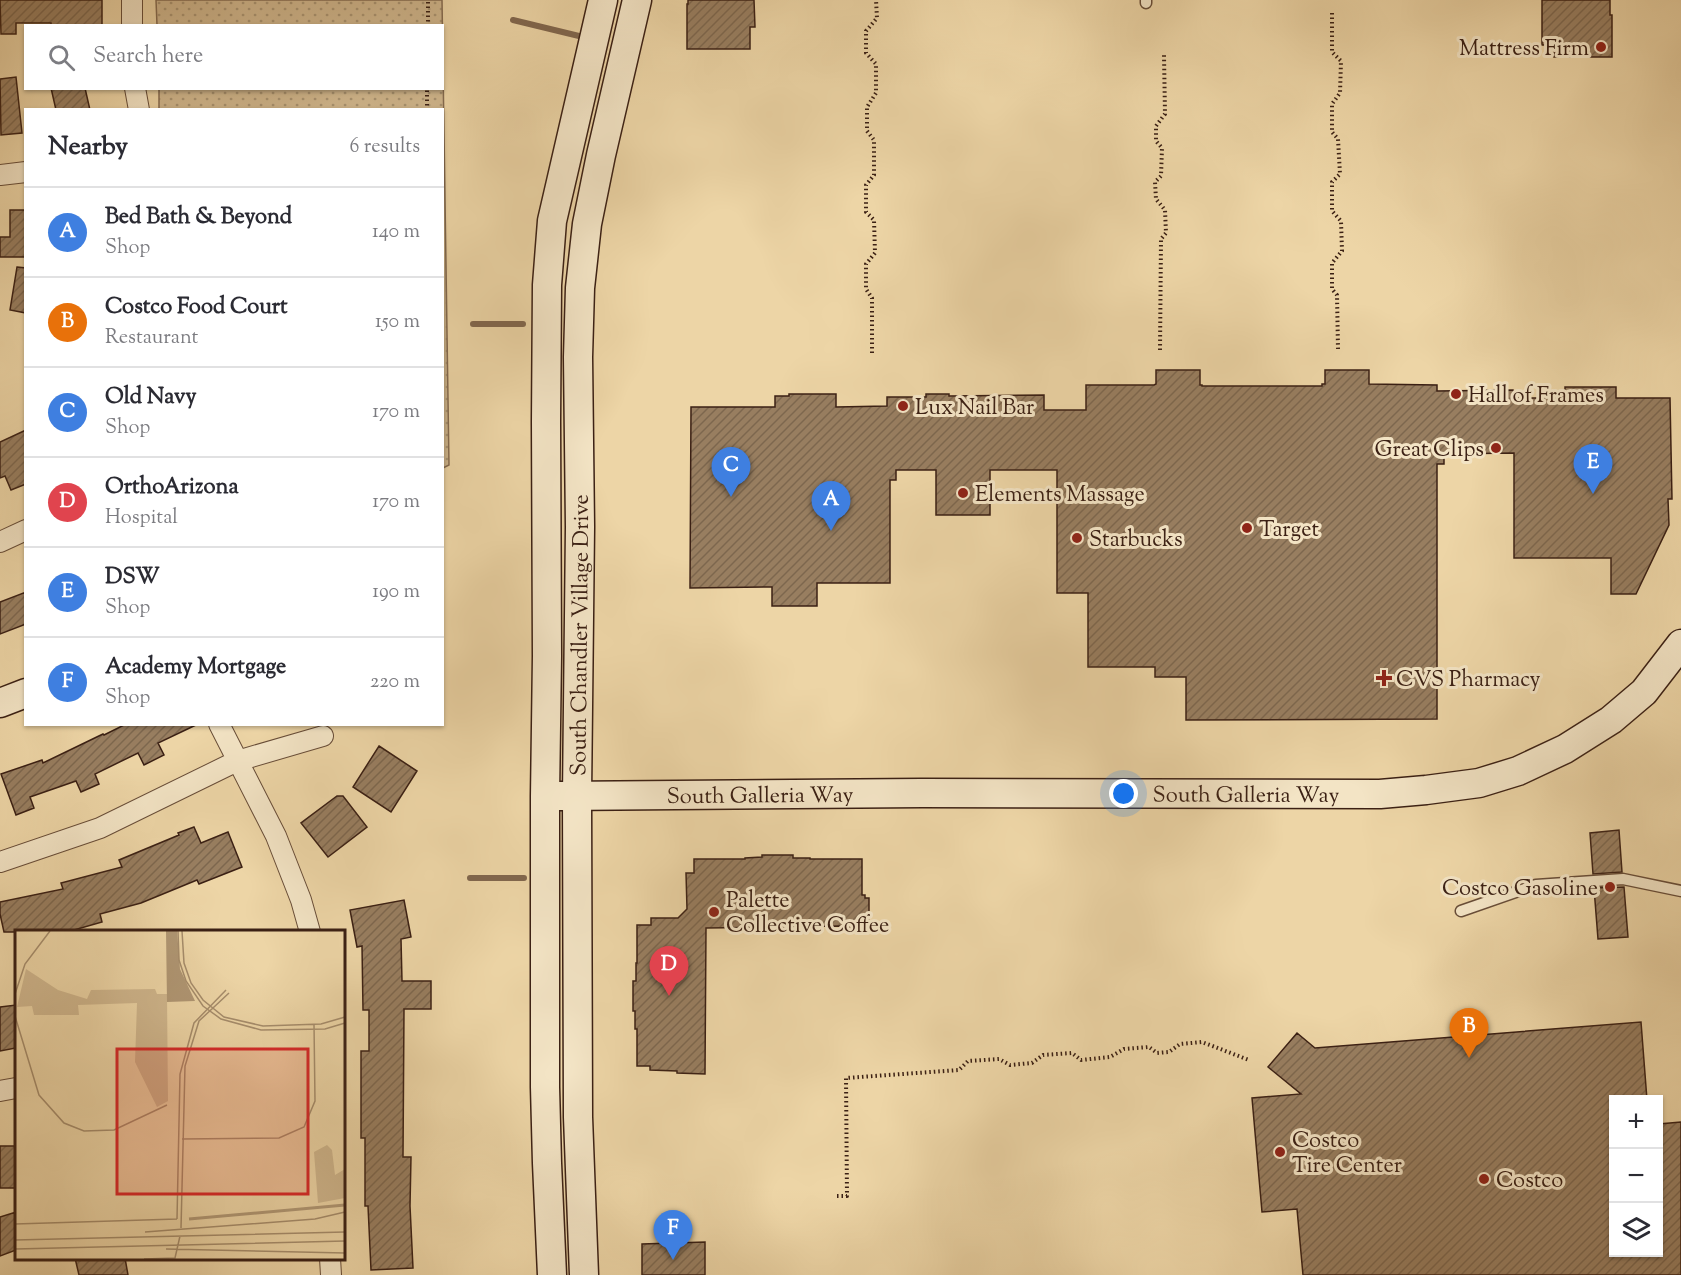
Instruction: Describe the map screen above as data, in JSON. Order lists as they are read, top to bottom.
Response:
{
  "streets": {
    "street": ["South Chandler Village Drive", "South Galleria Way"]
  },
  "crossings": [
    ["South Chandler Village Drive", "South Galleria Way"]
  ],
  "places": {
    "other": [
      "Mattress Firm",
      "Hall of Frames",
      "Lux Nail Bar",
      "Great Clips",
      "Elements Massage",
      "Target",
      "Starbucks",
      "Costco Gasoline",
      "Palette Collective Coffee",
      "Costco Tire Center",
      "Costco"
    ],
    "health": ["CVS Pharmacy"]
  },
  "page": {
    "search": "Search here",
    "heading": ["Nearby", "6 results"],
    "list": [
      {
        "mark": "A",
        "name": "Bed Bath & Beyond",
        "note": "Shop",
        "value": "140 m"
      },
      {
        "mark": "B",
        "name": "Costco Food Court",
        "note": "Restaurant",
        "value": "150 m"
      },
      {
        "mark": "C",
        "name": "Old Navy",
        "note": "Shop",
        "value": "170 m"
      },
      {
        "mark": "D",
        "name": "OrthoArizona",
        "note": "Hospital",
        "value": "170 m"
      },
      {
        "mark": "E",
        "name": "DSW",
        "note": "Shop",
        "value": "190 m"
      },
      {
        "mark": "F",
        "name": "Academy Mortgage",
        "note": "Shop",
        "value": "220 m"
      }
    ],
    "pins": [
      "E",
      "C",
      "A",
      "D",
      "B",
      "F"
    ],
    "map_buttons": ["+", "−"]
  }
}
